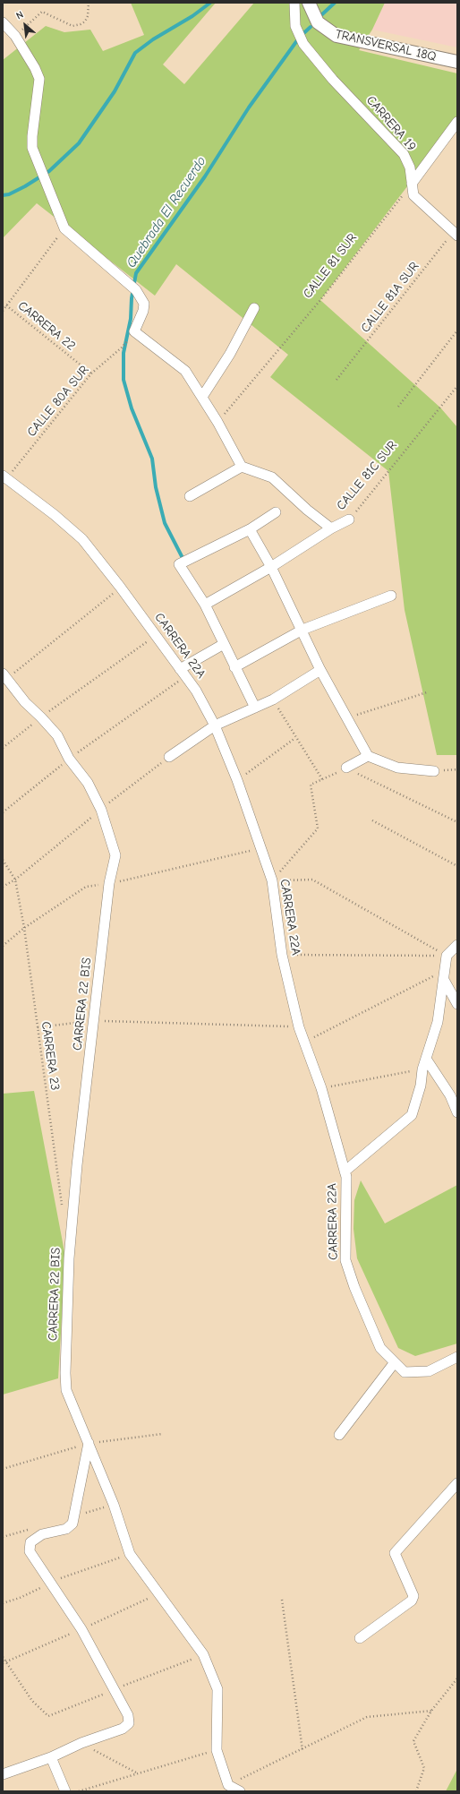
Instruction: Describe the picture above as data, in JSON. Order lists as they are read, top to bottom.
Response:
{
  "streets": {
    "street": [
      "TRANSVERSAL 18Q",
      "CARRERA 19",
      "CALLE 81C SUR",
      "CARRERA 22A",
      "CARRERA 22 BIS"
    ],
    "path": [
      "CALLE 81 SUR",
      "CALLE 81A SUR",
      "CARRERA 22",
      "CALLE 80A SUR",
      "CARRERA 23"
    ]
  },
  "crossings": [
    ["CARRERA 19", "CALLE 81 SUR"],
    ["CARRERA 19", "CALLE 81A SUR"],
    ["CARRERA 22", "CALLE 80A SUR"],
    ["CALLE 80A SUR", "CARRERA 22A"]
  ],
  "water": ["Quebrada El Recuerdo"],
  "north": "top left"
}
